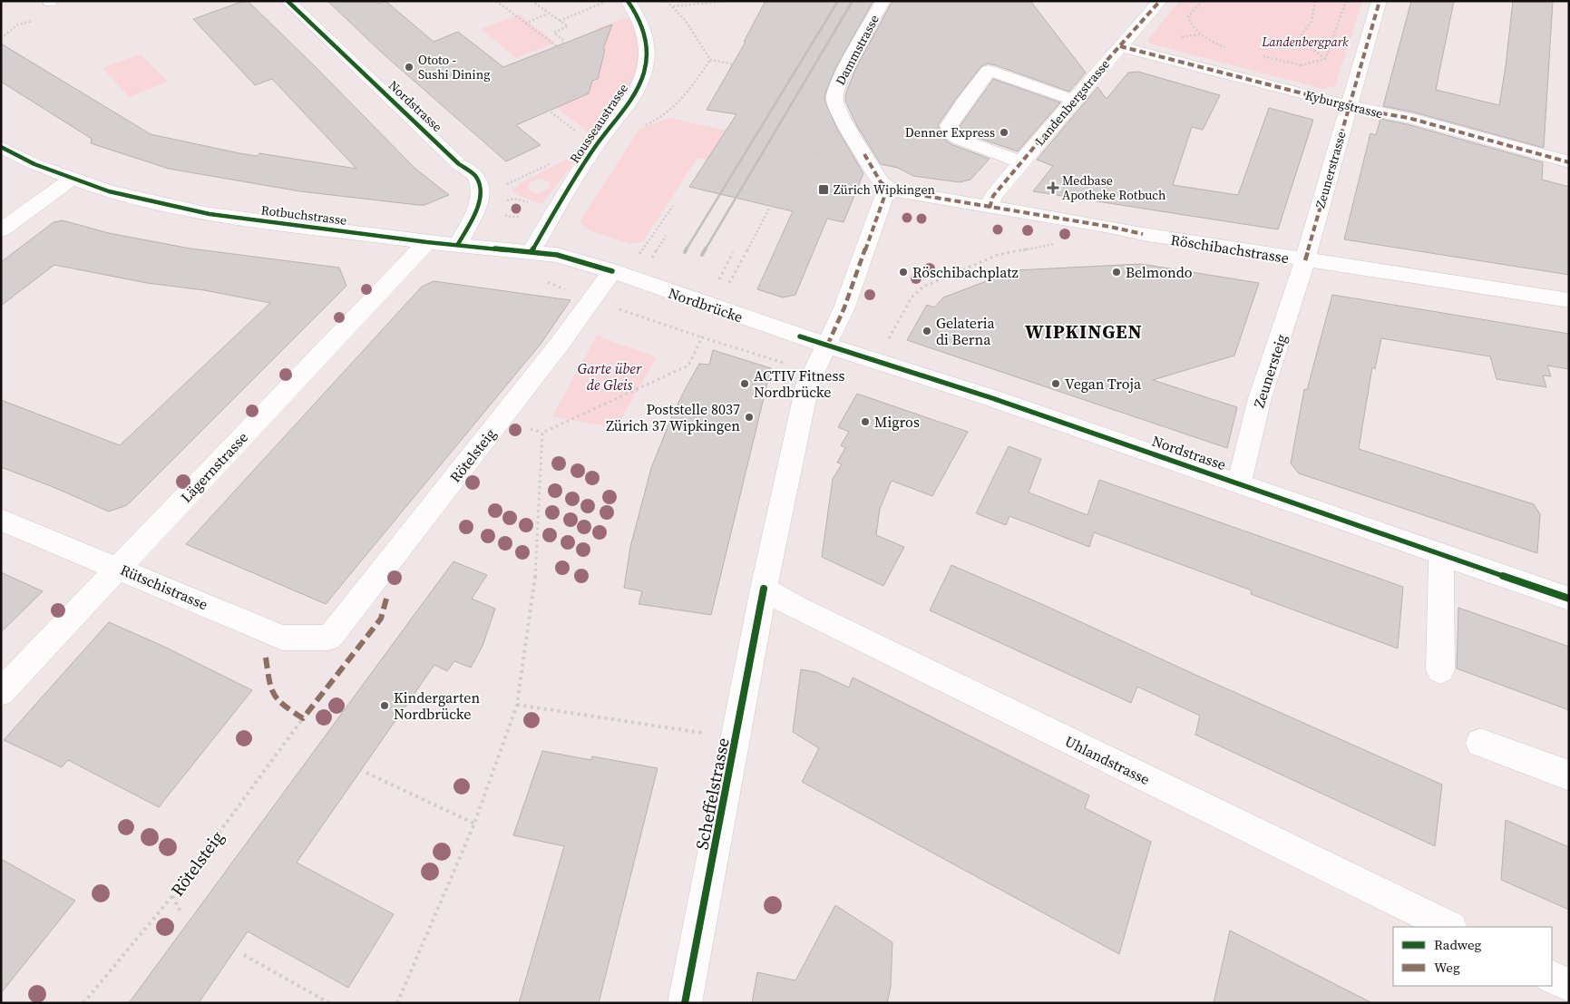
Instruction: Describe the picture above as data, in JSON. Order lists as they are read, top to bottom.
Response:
{
  "streets": {
    "street": [
      "Dammstrasse",
      "Landenbergstrasse",
      "Kyburgstrasse",
      "Nordstrasse",
      "Rousseaustrasse",
      "Zeunerstrasse",
      "Rotbuchstrasse",
      "Röschibachstrasse",
      "Nordbrücke",
      "Zeunersteig",
      "Rötelsteig",
      "Lägernstrasse",
      "Rütschistrasse",
      "Uhlandstrasse",
      "Scheffelstrasse"
    ]
  },
  "crossings": [
    ["Dammstrasse", "Röschibachstrasse"],
    ["Landenbergstrasse", "Kyburgstrasse"],
    ["Landenbergstrasse", "Röschibachstrasse"],
    ["Kyburgstrasse", "Zeunerstrasse"],
    ["Nordstrasse", "Rotbuchstrasse"],
    ["Nordstrasse", "Nordbrücke"],
    ["Nordstrasse", "Zeunersteig"],
    ["Nordstrasse", "Scheffelstrasse"],
    ["Rousseaustrasse", "Rotbuchstrasse"],
    ["Zeunerstrasse", "Röschibachstrasse"],
    ["Zeunerstrasse", "Zeunersteig"],
    ["Rotbuchstrasse", "Nordbrücke"],
    ["Rotbuchstrasse", "Rötelsteig"],
    ["Rotbuchstrasse", "Lägernstrasse"],
    ["Röschibachstrasse", "Zeunersteig"],
    ["Nordbrücke", "Rötelsteig"],
    ["Rötelsteig", "Rütschistrasse"],
    ["Lägernstrasse", "Rütschistrasse"],
    ["Uhlandstrasse", "Scheffelstrasse"]
  ],
  "districts": ["WIPKINGEN"],
  "parks": ["Landenbergpark", "Garte über de Gleis"],
  "places": {
    "other": [
      "Ototo - Sushi Dining",
      "Denner Express",
      "Röschibachplatz",
      "Belmondo",
      "Gelateria di Berna",
      "ACTIV Fitness Nordbrücke",
      "Vegan Troja",
      "Poststelle 8037 Zürich 37 Wipkingen",
      "Migros",
      "Kindergarten Nordbrücke"
    ],
    "health": ["Medbase Apotheke Rotbuch"],
    "transit": ["Zürich Wipkingen"]
  },
  "legend": ["Radweg", "Weg"]
}
